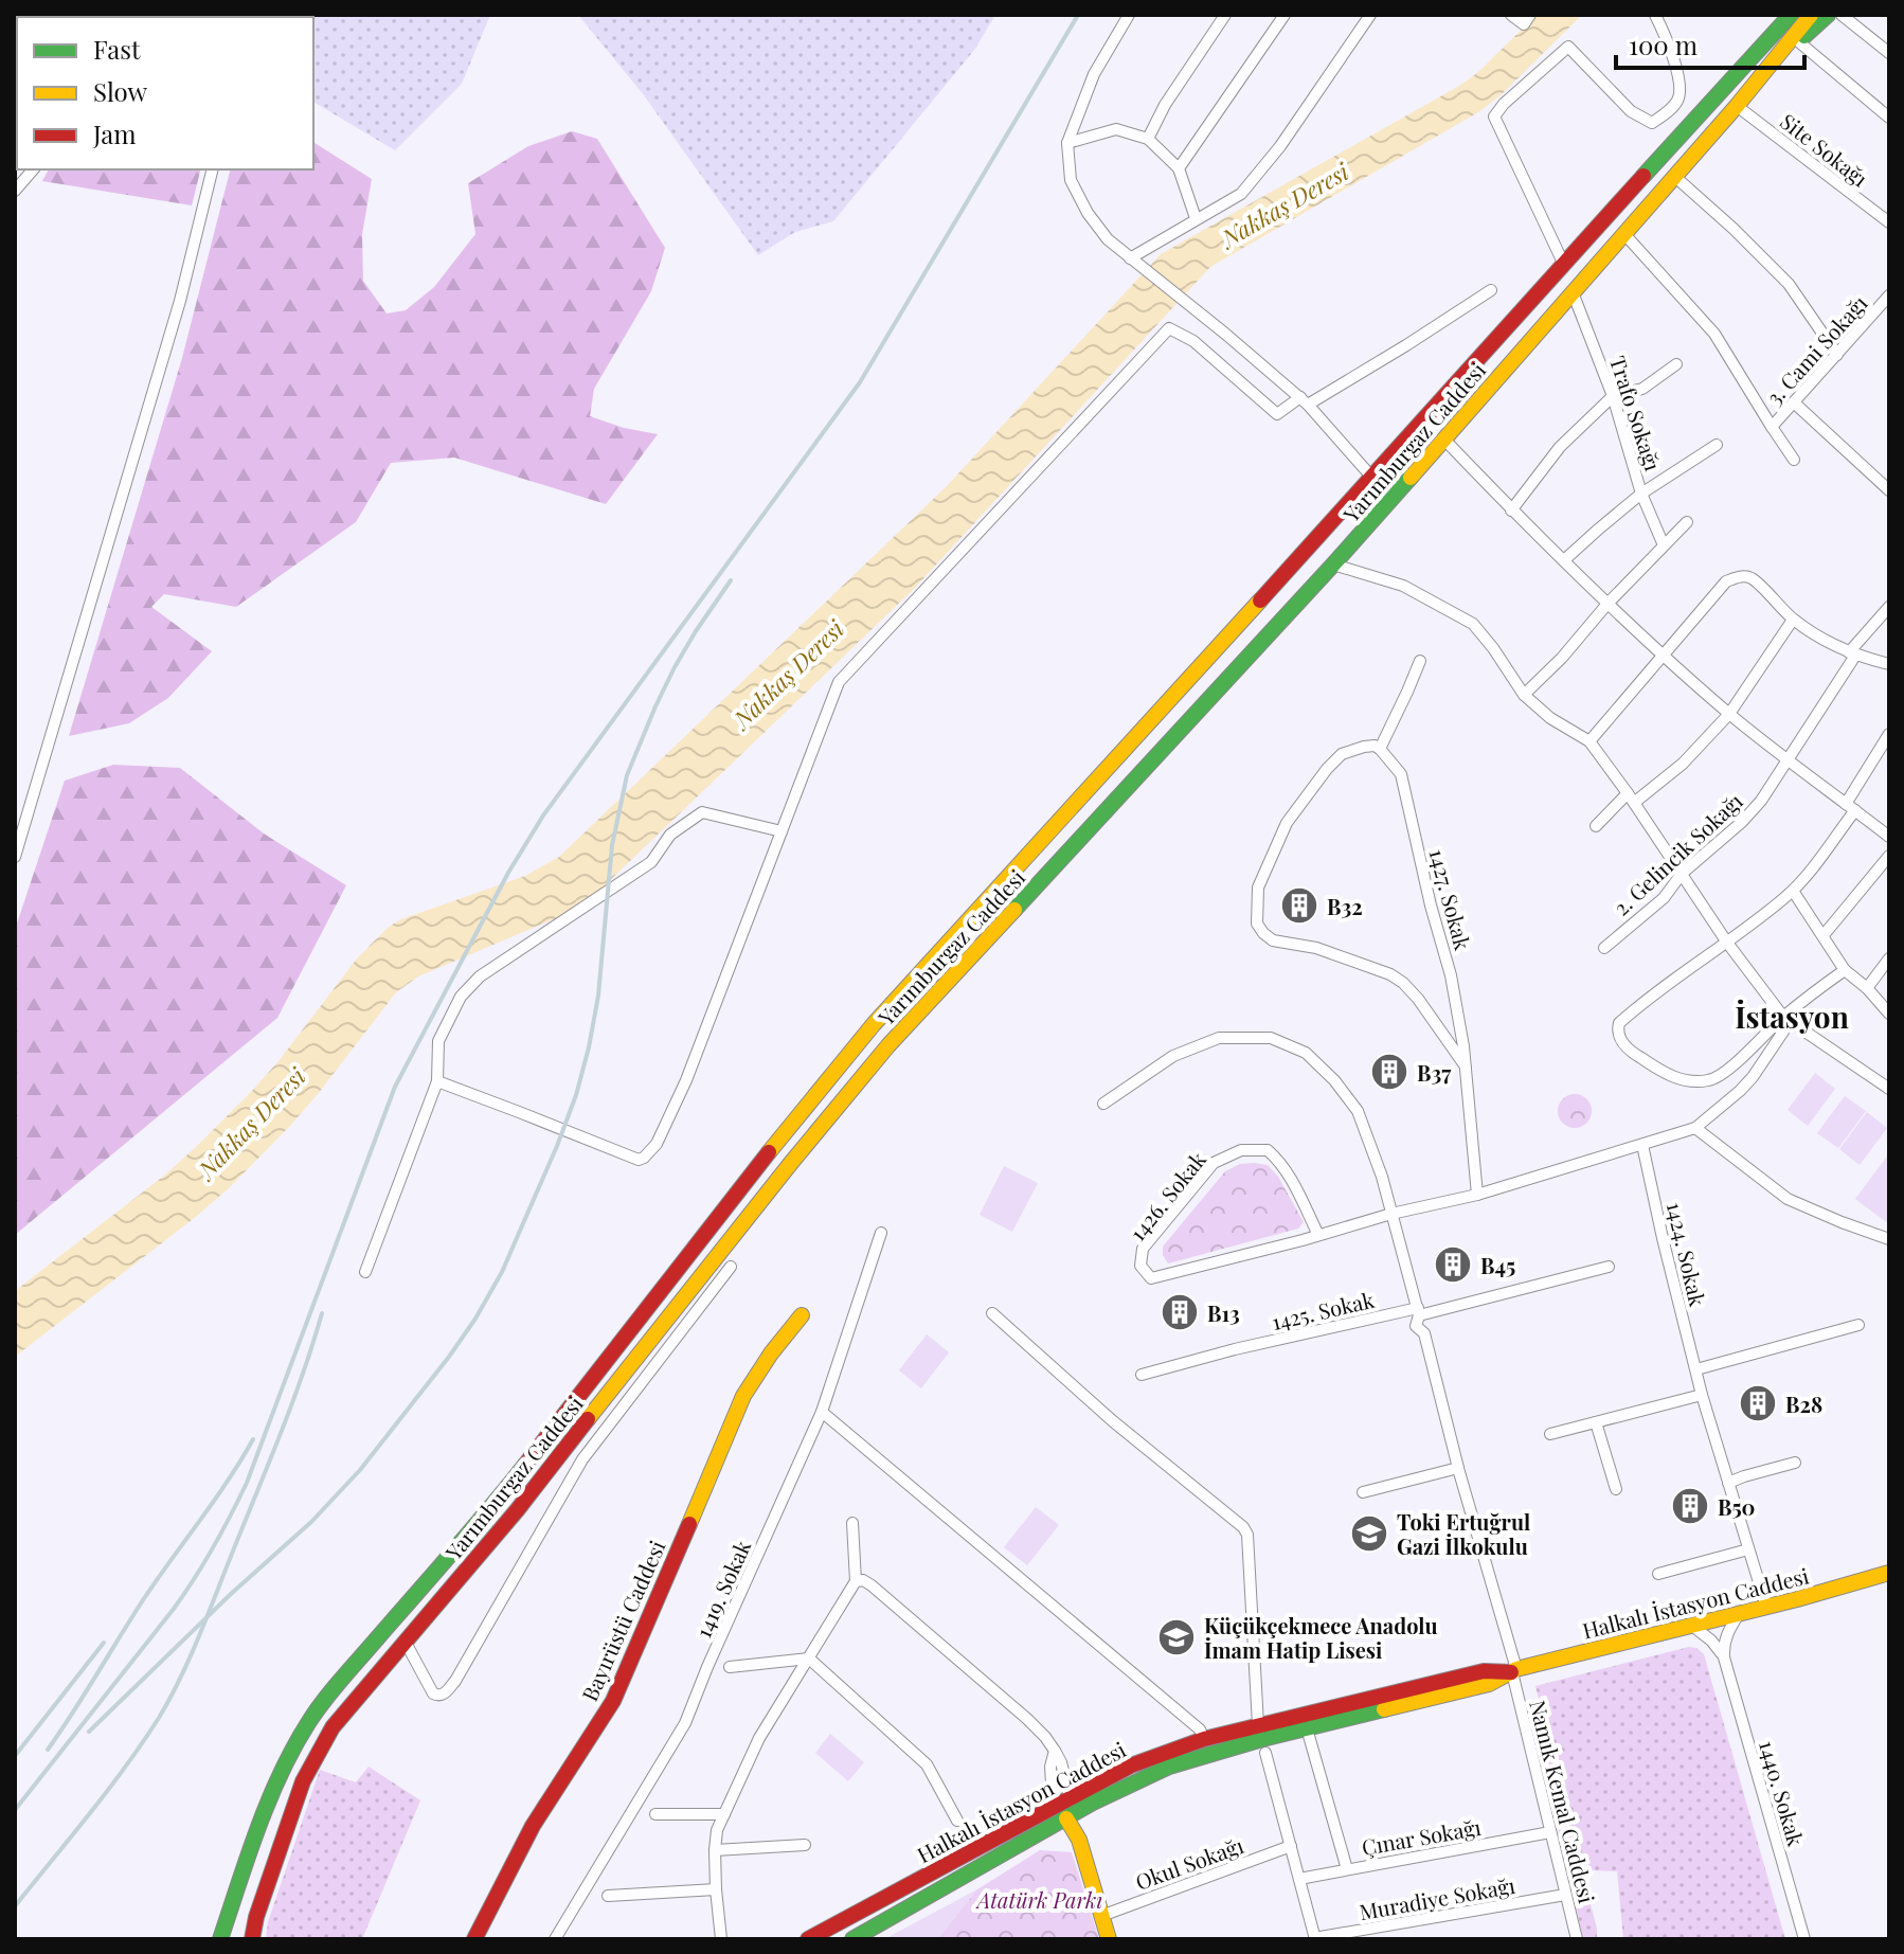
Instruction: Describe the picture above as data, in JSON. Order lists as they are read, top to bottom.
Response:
{
  "streets": {
    "main road": ["Yarımburgaz Caddesi", "Halkalı İstasyon Caddesi", "Bayırüstü Caddesi"],
    "street": [
      "Site Sokağı",
      "3. Cami Sokağı",
      "Trafo Sokağı",
      "2. Gelincik Sokağı",
      "1427. Sokak",
      "1426. Sokak",
      "1424. Sokak",
      "1425. Sokak",
      "1419. Sokak",
      "1440. Sokak",
      "Namık Kemal Caddesi",
      "Çınar Sokağı",
      "Okul Sokağı",
      "Muradiye Sokağı"
    ]
  },
  "crossings": [
    ["Site Sokağı", "Yarımburgaz Caddesi"],
    ["Trafo Sokağı", "Yarımburgaz Caddesi"],
    ["1427. Sokak", "1426. Sokak"],
    ["1426. Sokak", "1424. Sokak"],
    ["1424. Sokak", "Halkalı İstasyon Caddesi"],
    ["Halkalı İstasyon Caddesi", "1440. Sokak"],
    ["Halkalı İstasyon Caddesi", "Namık Kemal Caddesi"],
    ["Namık Kemal Caddesi", "Çınar Sokağı"],
    ["Namık Kemal Caddesi", "Muradiye Sokağı"]
  ],
  "districts": ["İstasyon"],
  "water": ["Nakkaş Deresi"],
  "parks": ["Atatürk Parkı"],
  "places": {
    "building": [
      "B32",
      "B37",
      "B45",
      "B13",
      "B28",
      "B50"
    ],
    "school or university": ["Toki Ertuğrul Gazi İlkokulu", "Küçükçekmece Anadolu İmam Hatip Lisesi"]
  },
  "legend": ["Fast", "Slow", "Jam"],
  "scale_bar": "100 m"
}
